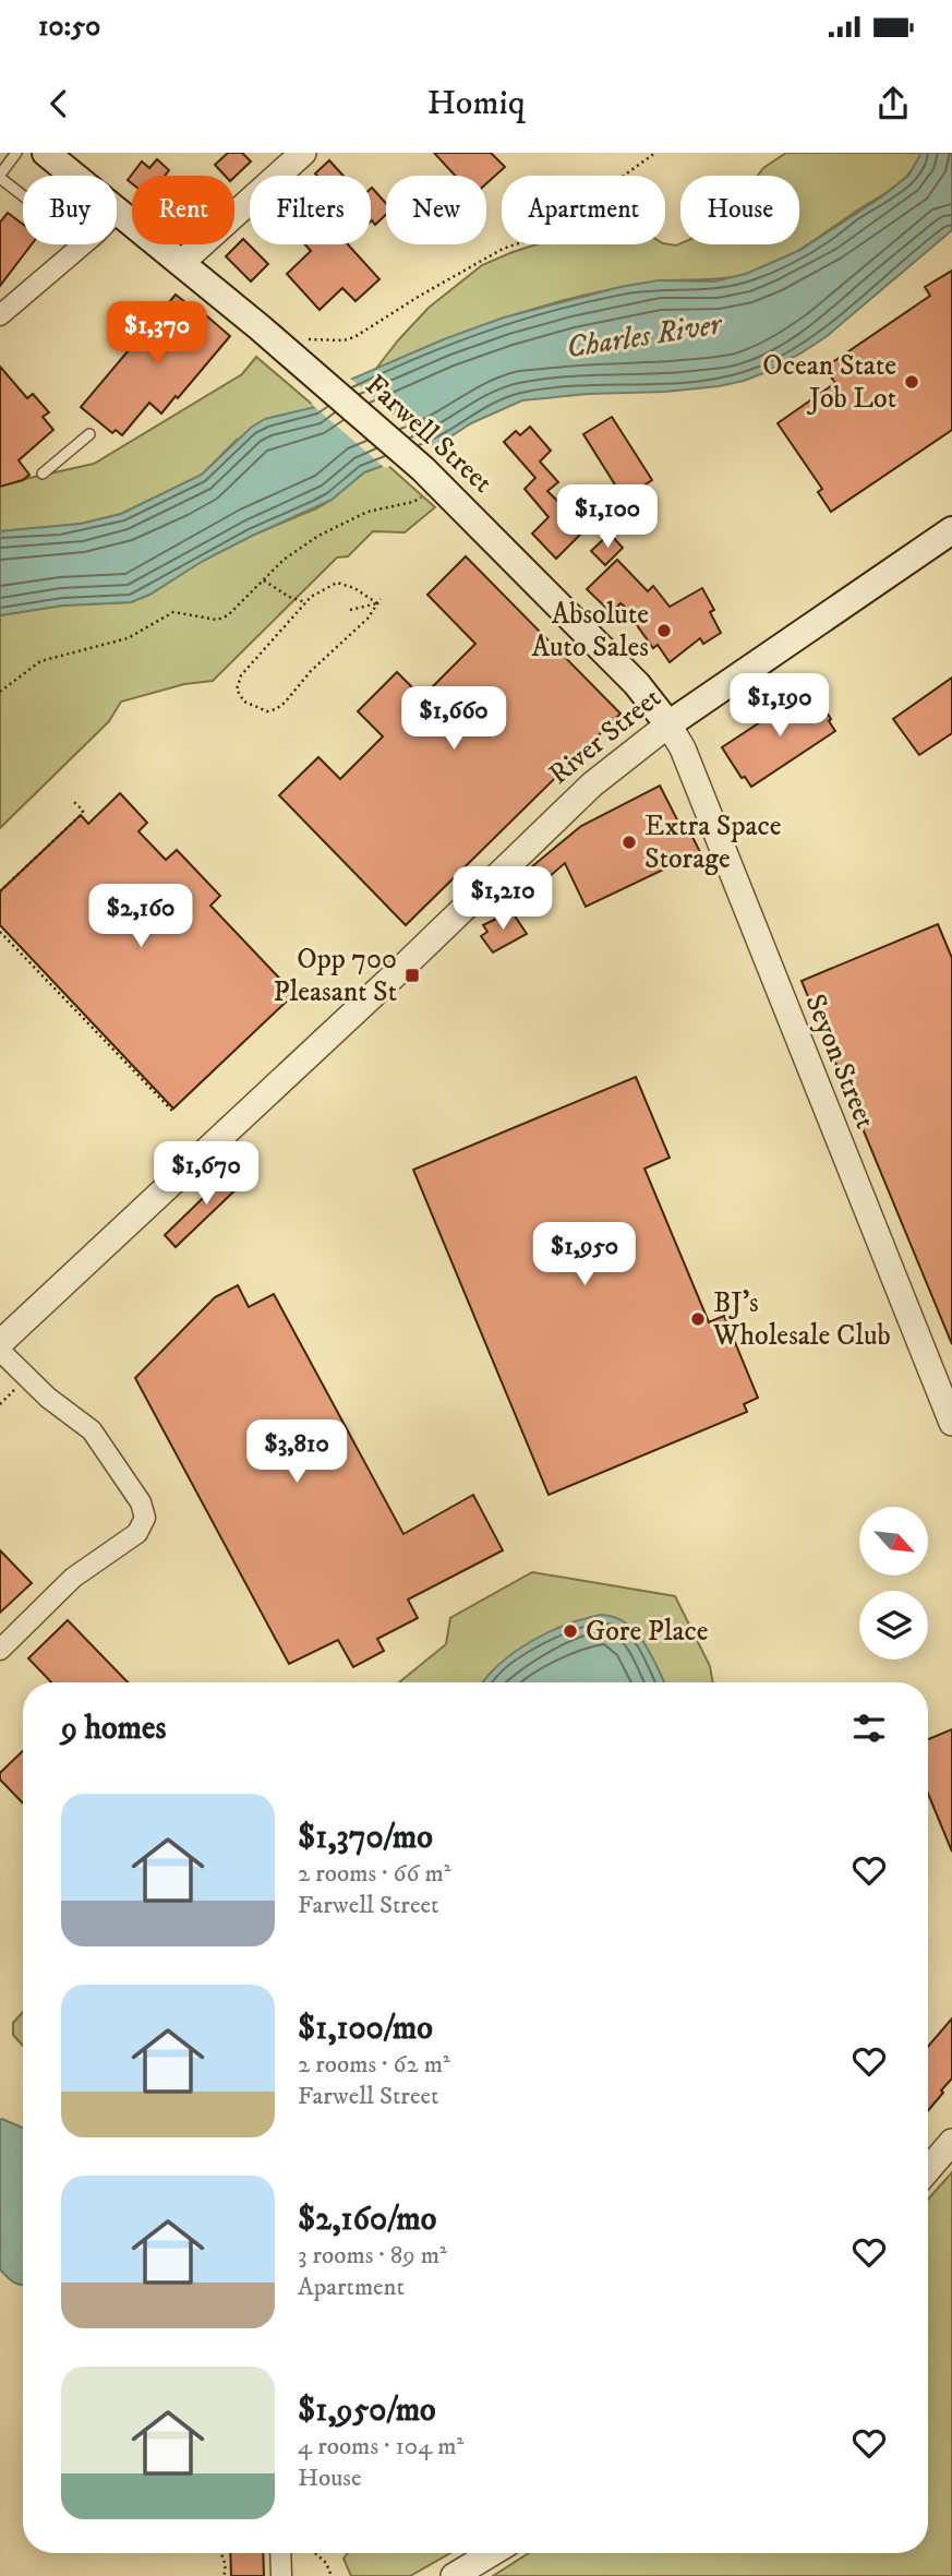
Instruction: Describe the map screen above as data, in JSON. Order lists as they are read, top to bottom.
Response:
{
  "streets": {
    "main road": ["Farwell Street", "River Street"],
    "street": ["Seyon Street"]
  },
  "crossings": [
    ["Farwell Street", "River Street"],
    ["Farwell Street", "Seyon Street"],
    ["River Street", "Seyon Street"]
  ],
  "water": ["Charles River"],
  "places": {
    "other": [
      "Ocean State Job Lot",
      "Absolute Auto Sales",
      "Extra Space Storage",
      "BJ's Wholesale Club",
      "Gore Place"
    ],
    "transit": ["Opp 700 Pleasant St"]
  },
  "north": "bottom right",
  "page": {
    "status": "10:50",
    "header": "Homiq",
    "chip": [
      "Buy",
      "Rent",
      "Filters",
      "New",
      "Apartment",
      "House"
    ],
    "price": [
      "$1,370",
      "$1,100",
      "$1,190",
      "$1,660",
      "$1,210",
      "$2,160",
      "$1,670",
      "$1,950",
      "$3,810"
    ],
    "heading": "9 homes",
    "list": [
      {
        "name": "$1,370/mo",
        "note": "2 rooms · 66 m² · Farwell Street"
      },
      {
        "name": "$1,100/mo",
        "note": "2 rooms · 62 m² · Farwell Street"
      },
      {
        "name": "$2,160/mo",
        "note": "3 rooms · 89 m² · Apartment"
      },
      {
        "name": "$1,950/mo",
        "note": "4 rooms · 104 m² · House"
      }
    ]
  }
}
